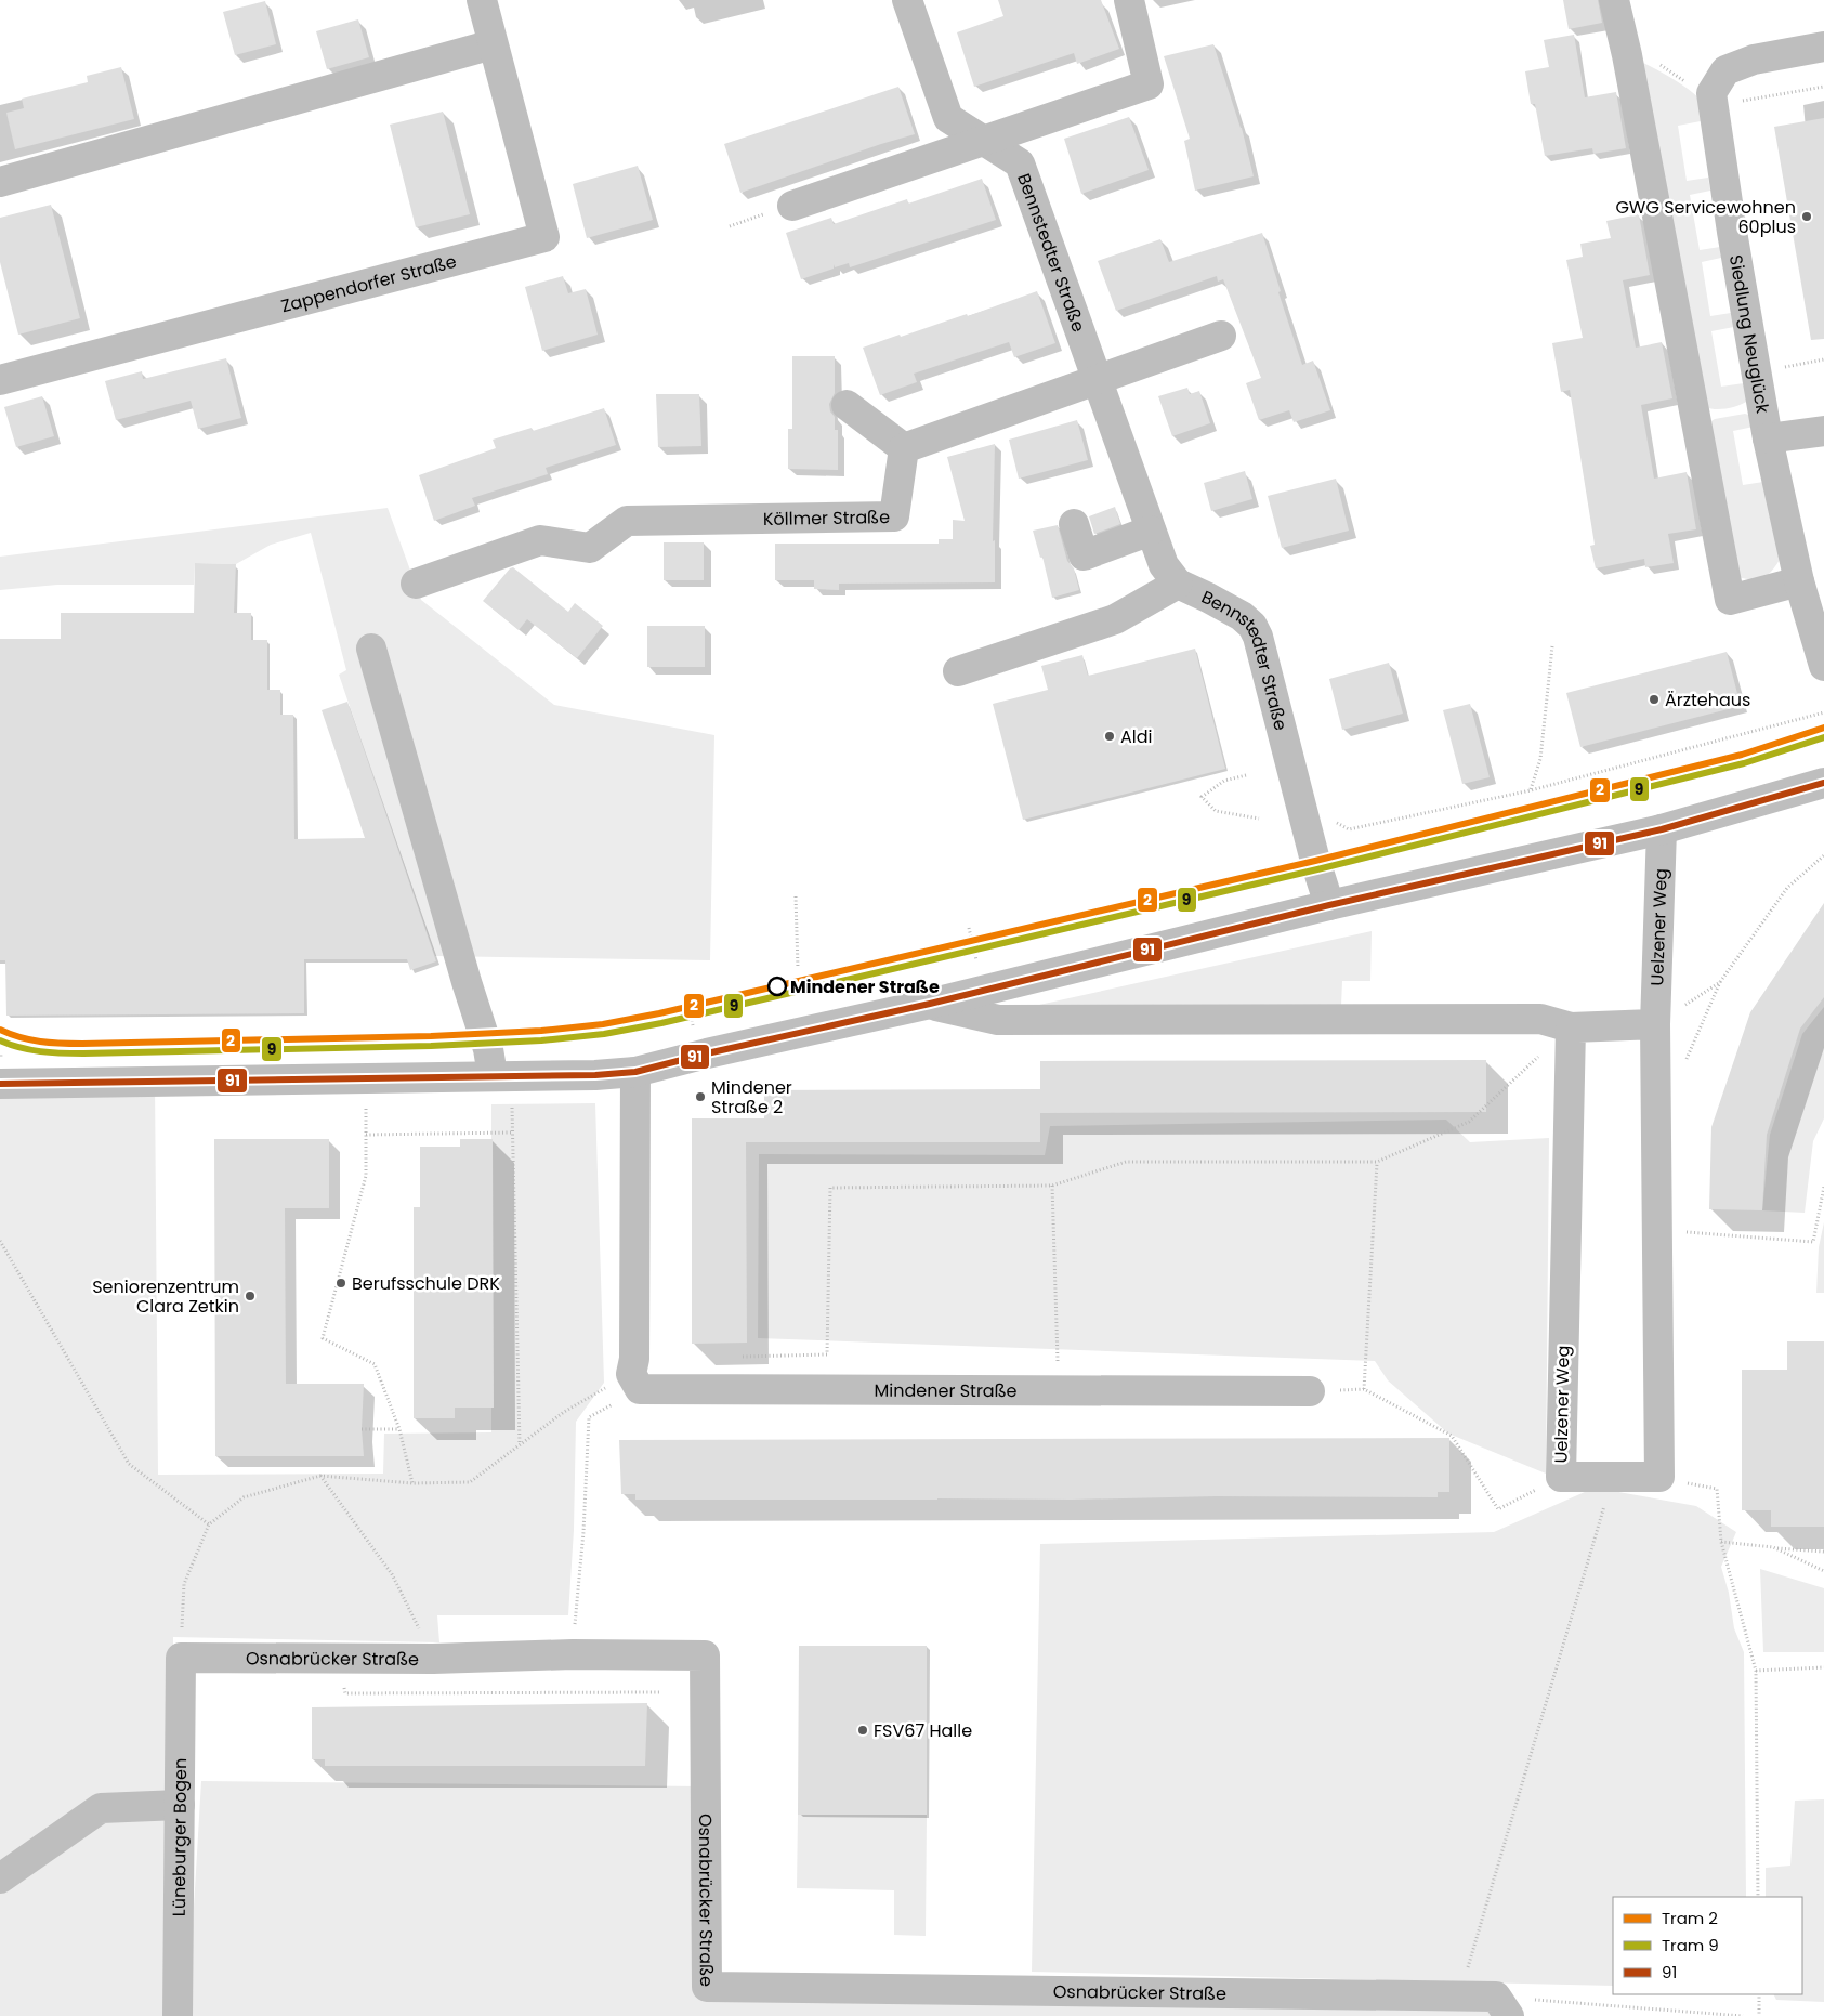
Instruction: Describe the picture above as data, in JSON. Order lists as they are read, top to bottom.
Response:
{
  "streets": {
    "street": [
      "Bennstedter Straße",
      "Zappendorfer Straße",
      "Siedlung Neuglück",
      "Köllmer Straße",
      "Uelzener Weg",
      "Mindener Straße",
      "Osnabrücker Straße",
      "Lüneburger Bogen"
    ]
  },
  "crossings": [
    ["Osnabrücker Straße", "Lüneburger Bogen"]
  ],
  "places": [
    "GWG Servicewohnen 60plus",
    "Ärztehaus",
    "Aldi",
    "Mindener Straße",
    "Mindener Straße 2",
    "Berufsschule DRK",
    "Seniorenzentrum Clara Zetkin",
    "FSV67 Halle"
  ],
  "lines": ["tram line 2", "tram line 9", "transit line 91"],
  "legend": ["Tram 2", "Tram 9", "91"]
}
